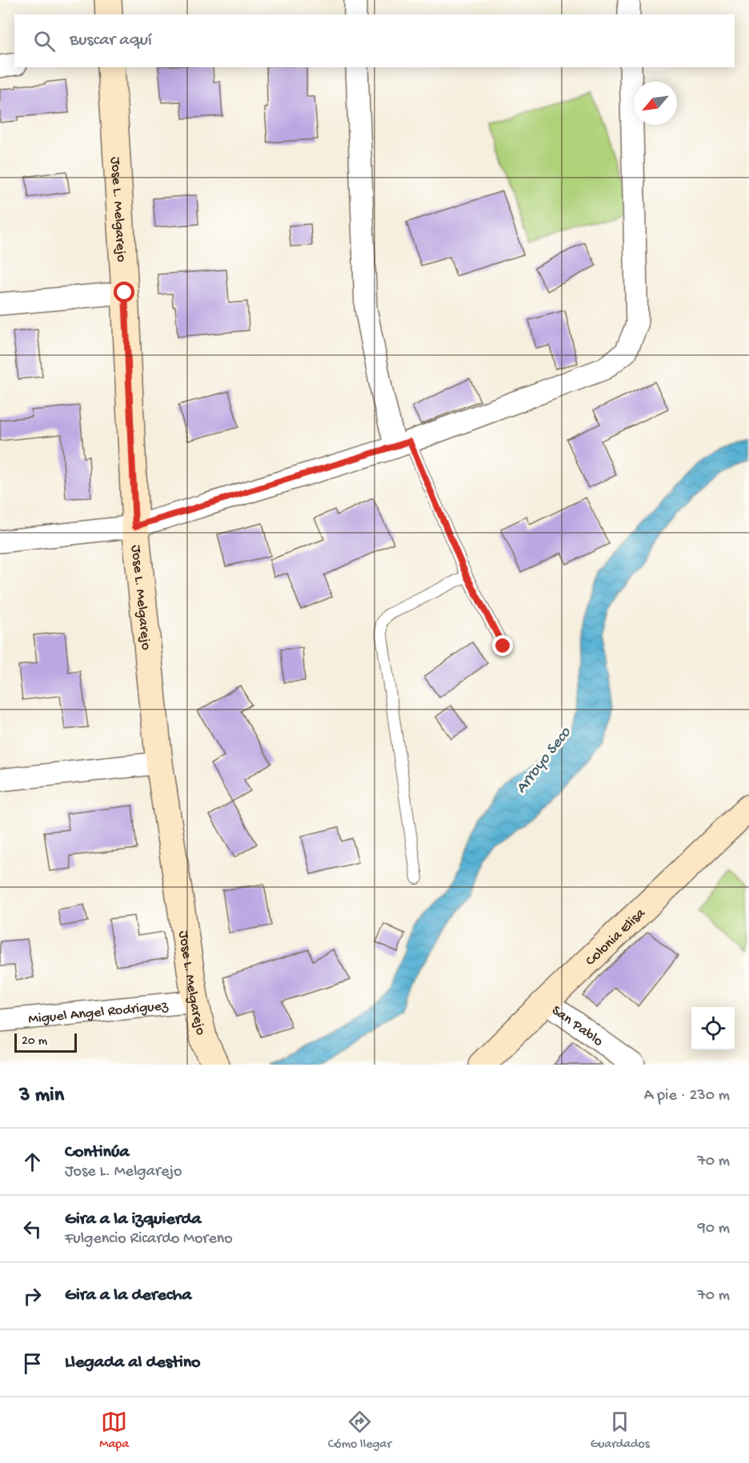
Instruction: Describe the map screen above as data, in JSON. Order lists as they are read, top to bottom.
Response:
{
  "streets": {
    "street": [
      "Jose L. Melgarejo",
      "Colonia Elisa",
      "Miguel Angel Rodriguez",
      "San Pablo"
    ]
  },
  "crossings": [
    ["Jose L. Melgarejo", "Miguel Angel Rodriguez"],
    ["Colonia Elisa", "San Pablo"]
  ],
  "water": ["Arroyo Seco"],
  "scale_bar": "20 m",
  "north": "bottom left",
  "page": {
    "search": "Buscar aquí",
    "scale": "20 m",
    "heading": ["3 min", "A pie · 230 m"],
    "list": [
      ["Continúa", "Jose L. Melgarejo", "70 m"],
      ["Gira a la izquierda", "Fulgencio Ricardo Moreno", "90 m"],
      ["Gira a la derecha", "70 m"],
      "Llegada al destino"
    ],
    "nav": ["Mapa", "Cómo llegar", "Guardados"]
  }
}
